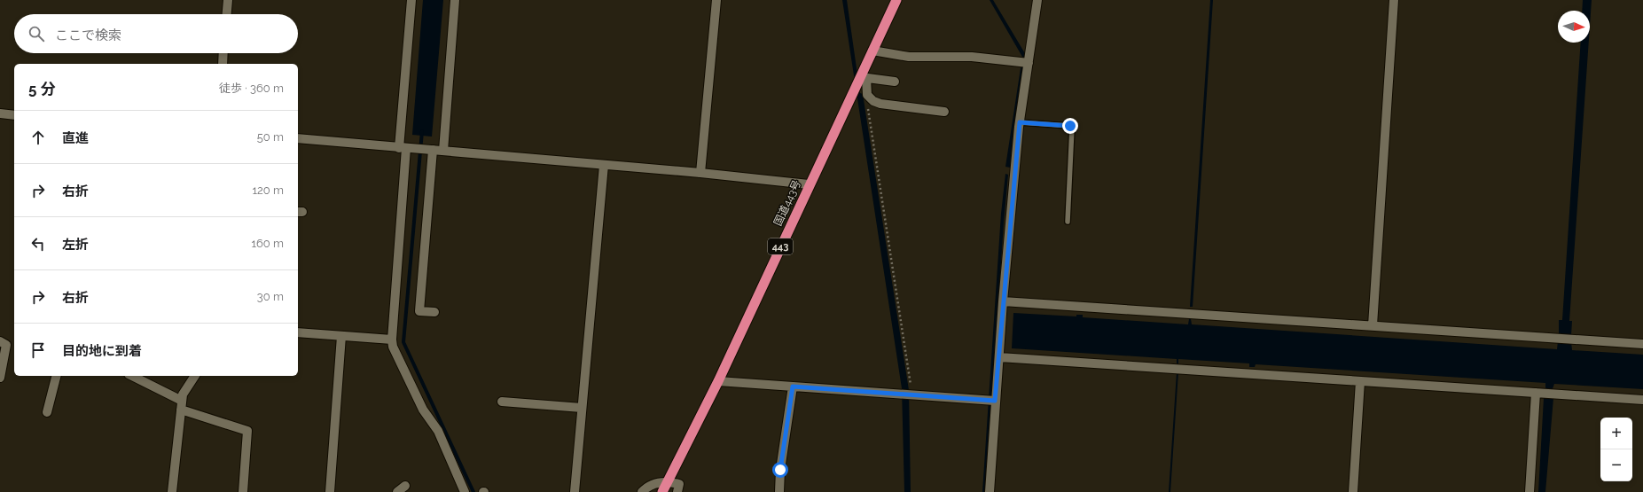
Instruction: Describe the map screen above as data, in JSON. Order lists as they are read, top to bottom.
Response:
{
  "streets": {
    "highway": ["国道443号", "443"]
  },
  "north": "right",
  "page": {
    "search": "ここで検索",
    "heading": ["5 分", "徒歩 · 360 m"],
    "list": [
      ["直進", "50 m"],
      ["右折", "120 m"],
      ["左折", "160 m"],
      ["右折", "30 m"],
      "目的地に到着"
    ],
    "map_buttons": ["+", "−"]
  }
}
